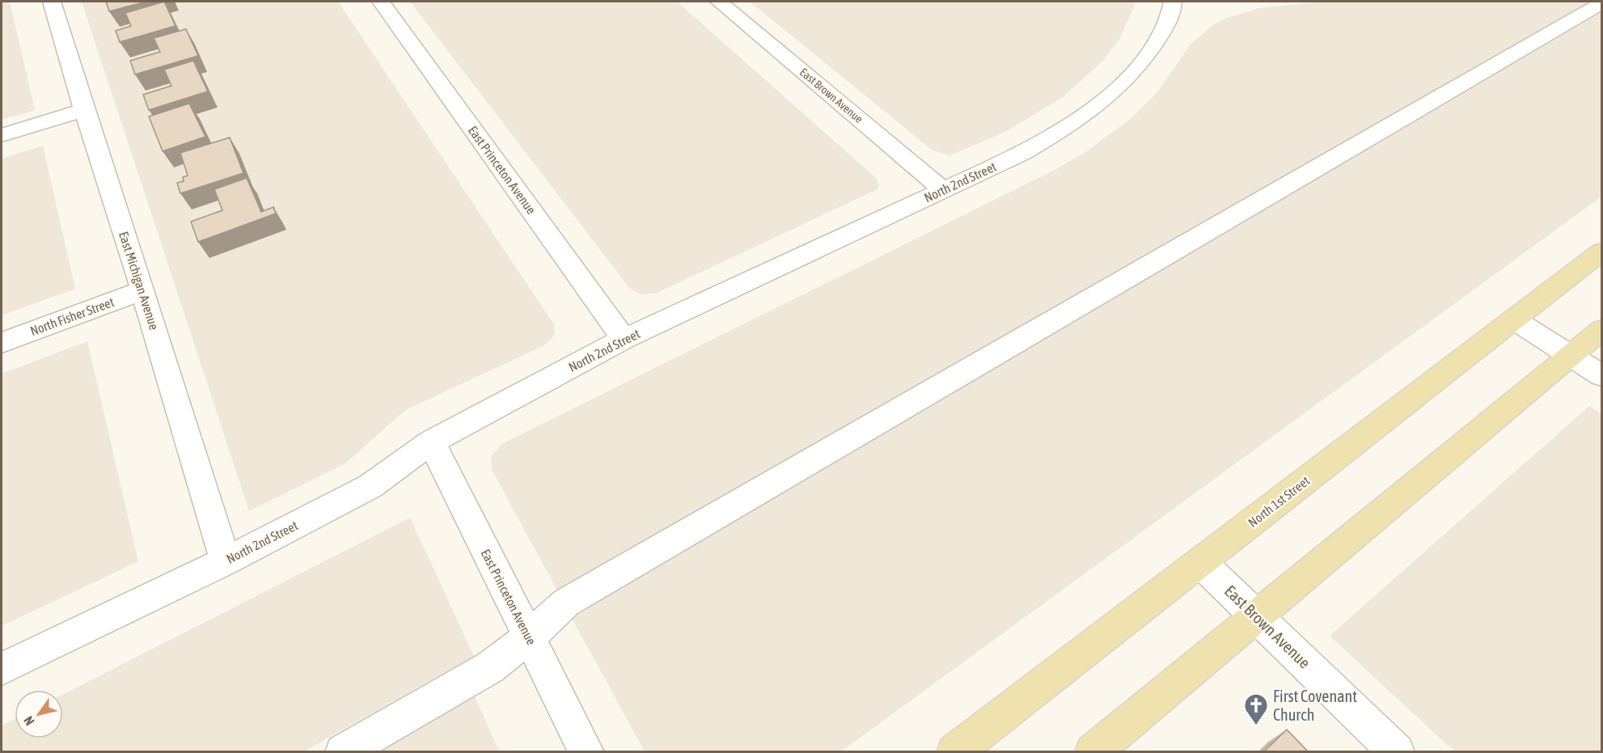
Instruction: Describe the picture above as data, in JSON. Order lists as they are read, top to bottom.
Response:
{
  "streets": {
    "main road": ["North 1st Street"],
    "street": [
      "East Brown Avenue",
      "East Princeton Avenue",
      "North 2nd Street",
      "East Michigan Avenue",
      "North Fisher Street"
    ]
  },
  "crossings": [
    ["East Brown Avenue", "North 2nd Street"],
    ["East Brown Avenue", "North 1st Street"],
    ["East Princeton Avenue", "North 2nd Street"],
    ["North 2nd Street", "East Michigan Avenue"],
    ["East Michigan Avenue", "North Fisher Street"]
  ],
  "places": {
    "church": ["First Covenant Church"]
  },
  "north": "bottom left"
}
